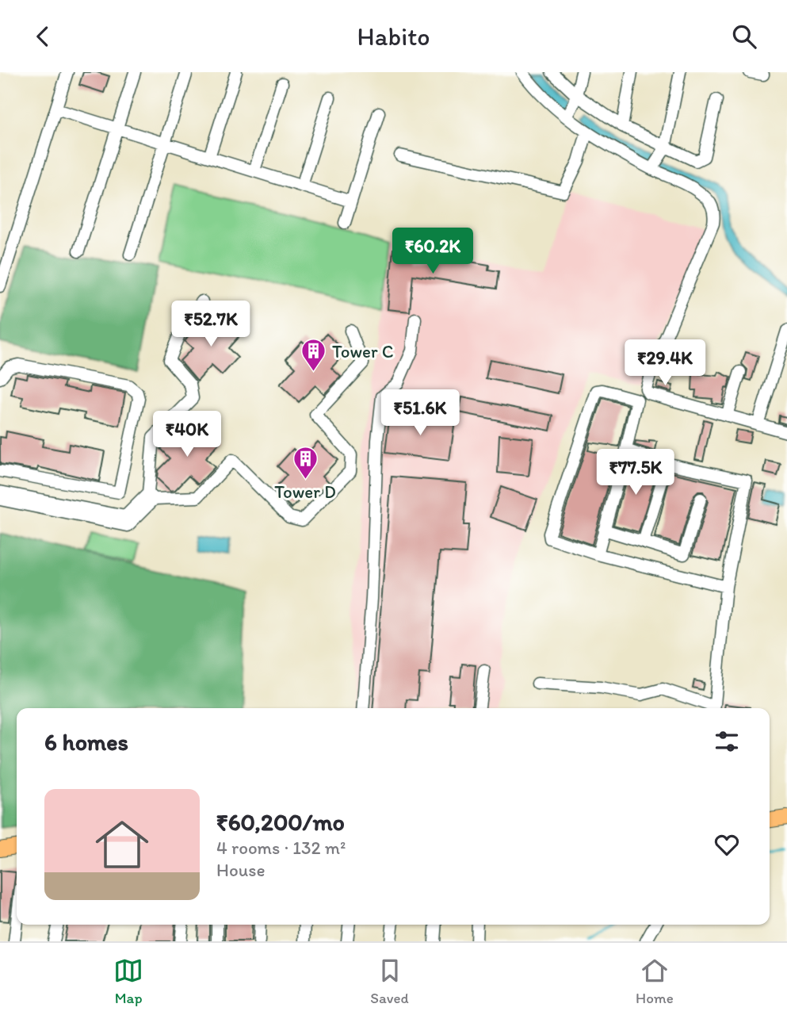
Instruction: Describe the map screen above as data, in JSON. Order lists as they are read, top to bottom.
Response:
{
  "places": {
    "building": ["Tower C", "Tower D"]
  },
  "page": {
    "header": "Habito",
    "price": [
      "₹60.2K",
      "₹52.7K",
      "₹29.4K",
      "₹51.6K",
      "₹40K",
      "₹77.5K"
    ],
    "heading": "6 homes",
    "list": [
      {
        "name": "₹60,200/mo",
        "note": "4 rooms · 132 m² · House"
      }
    ],
    "tabs": ["Map", "Saved", "Home"]
  }
}
